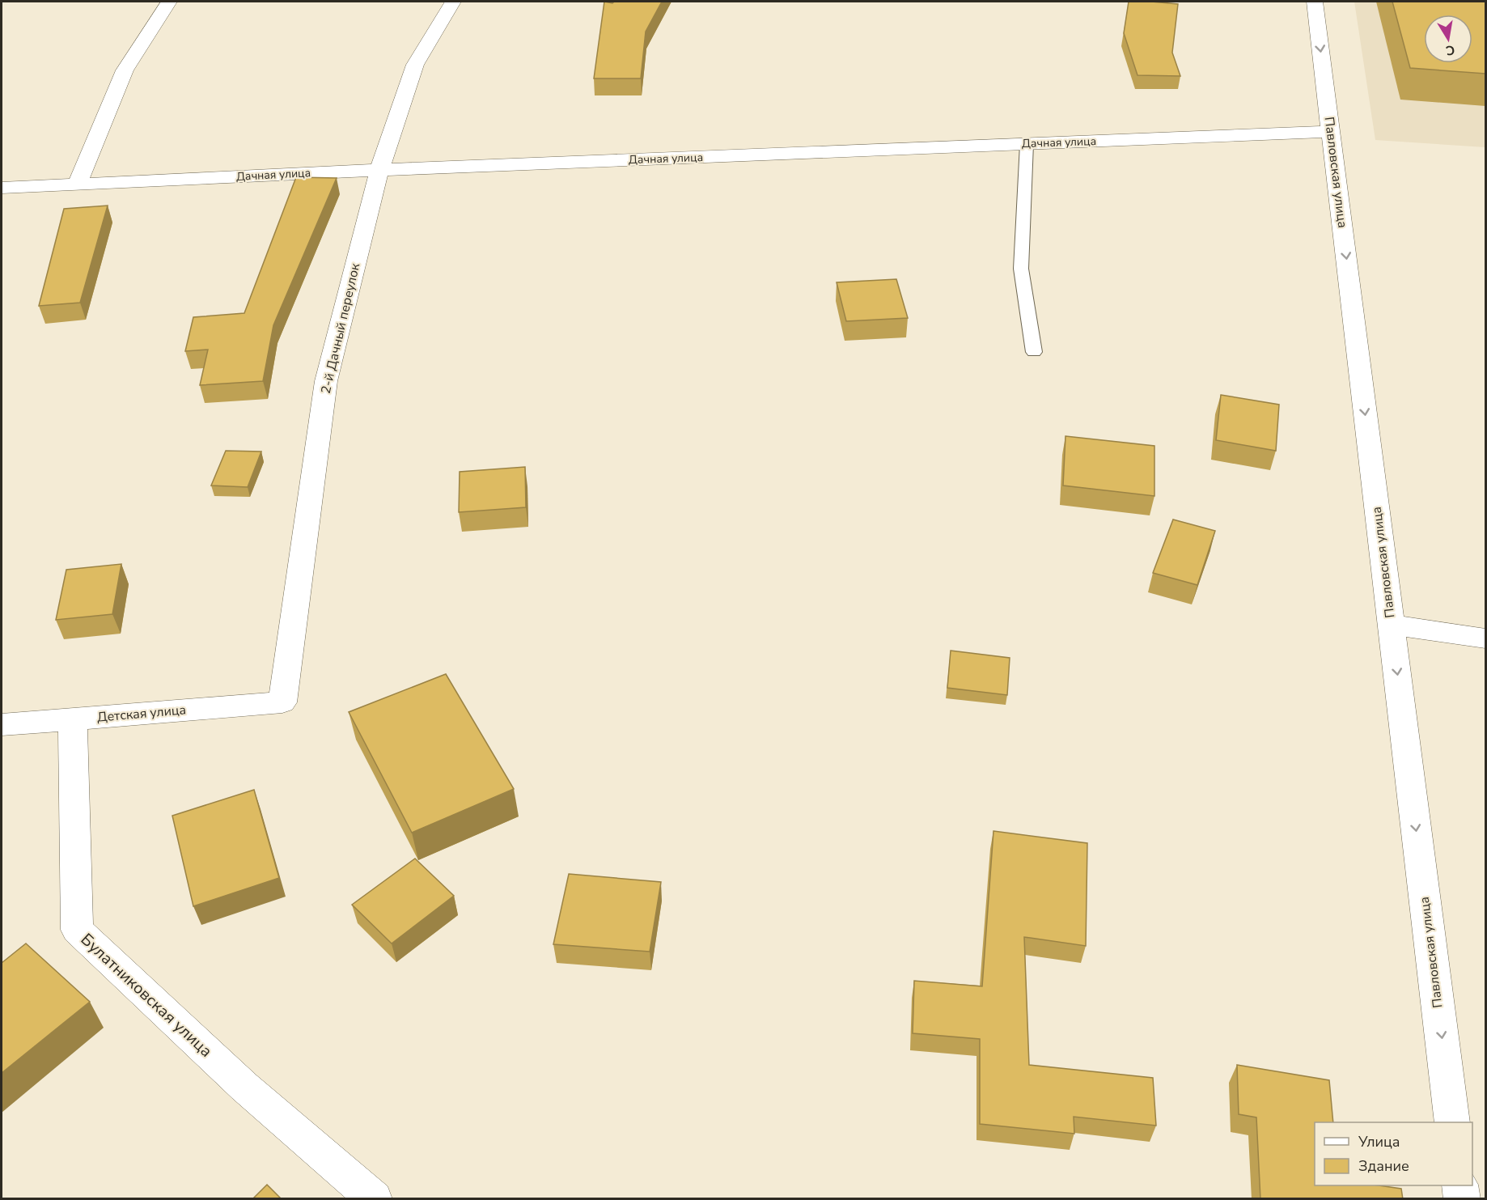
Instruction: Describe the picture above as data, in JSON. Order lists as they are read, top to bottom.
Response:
{
  "streets": {
    "street": [
      "Дачная улица",
      "Павловская улица",
      "2-й Дачный переулок",
      "Детская улица",
      "Булатниковская улица"
    ]
  },
  "crossings": [
    ["Дачная улица", "Павловская улица"],
    ["Дачная улица", "2-й Дачный переулок"],
    ["2-й Дачный переулок", "Детская улица"],
    ["Детская улица", "Булатниковская улица"]
  ],
  "one_way": ["Павловская улица"],
  "legend": ["Улица", "Здание"],
  "north": "bottom"
}
